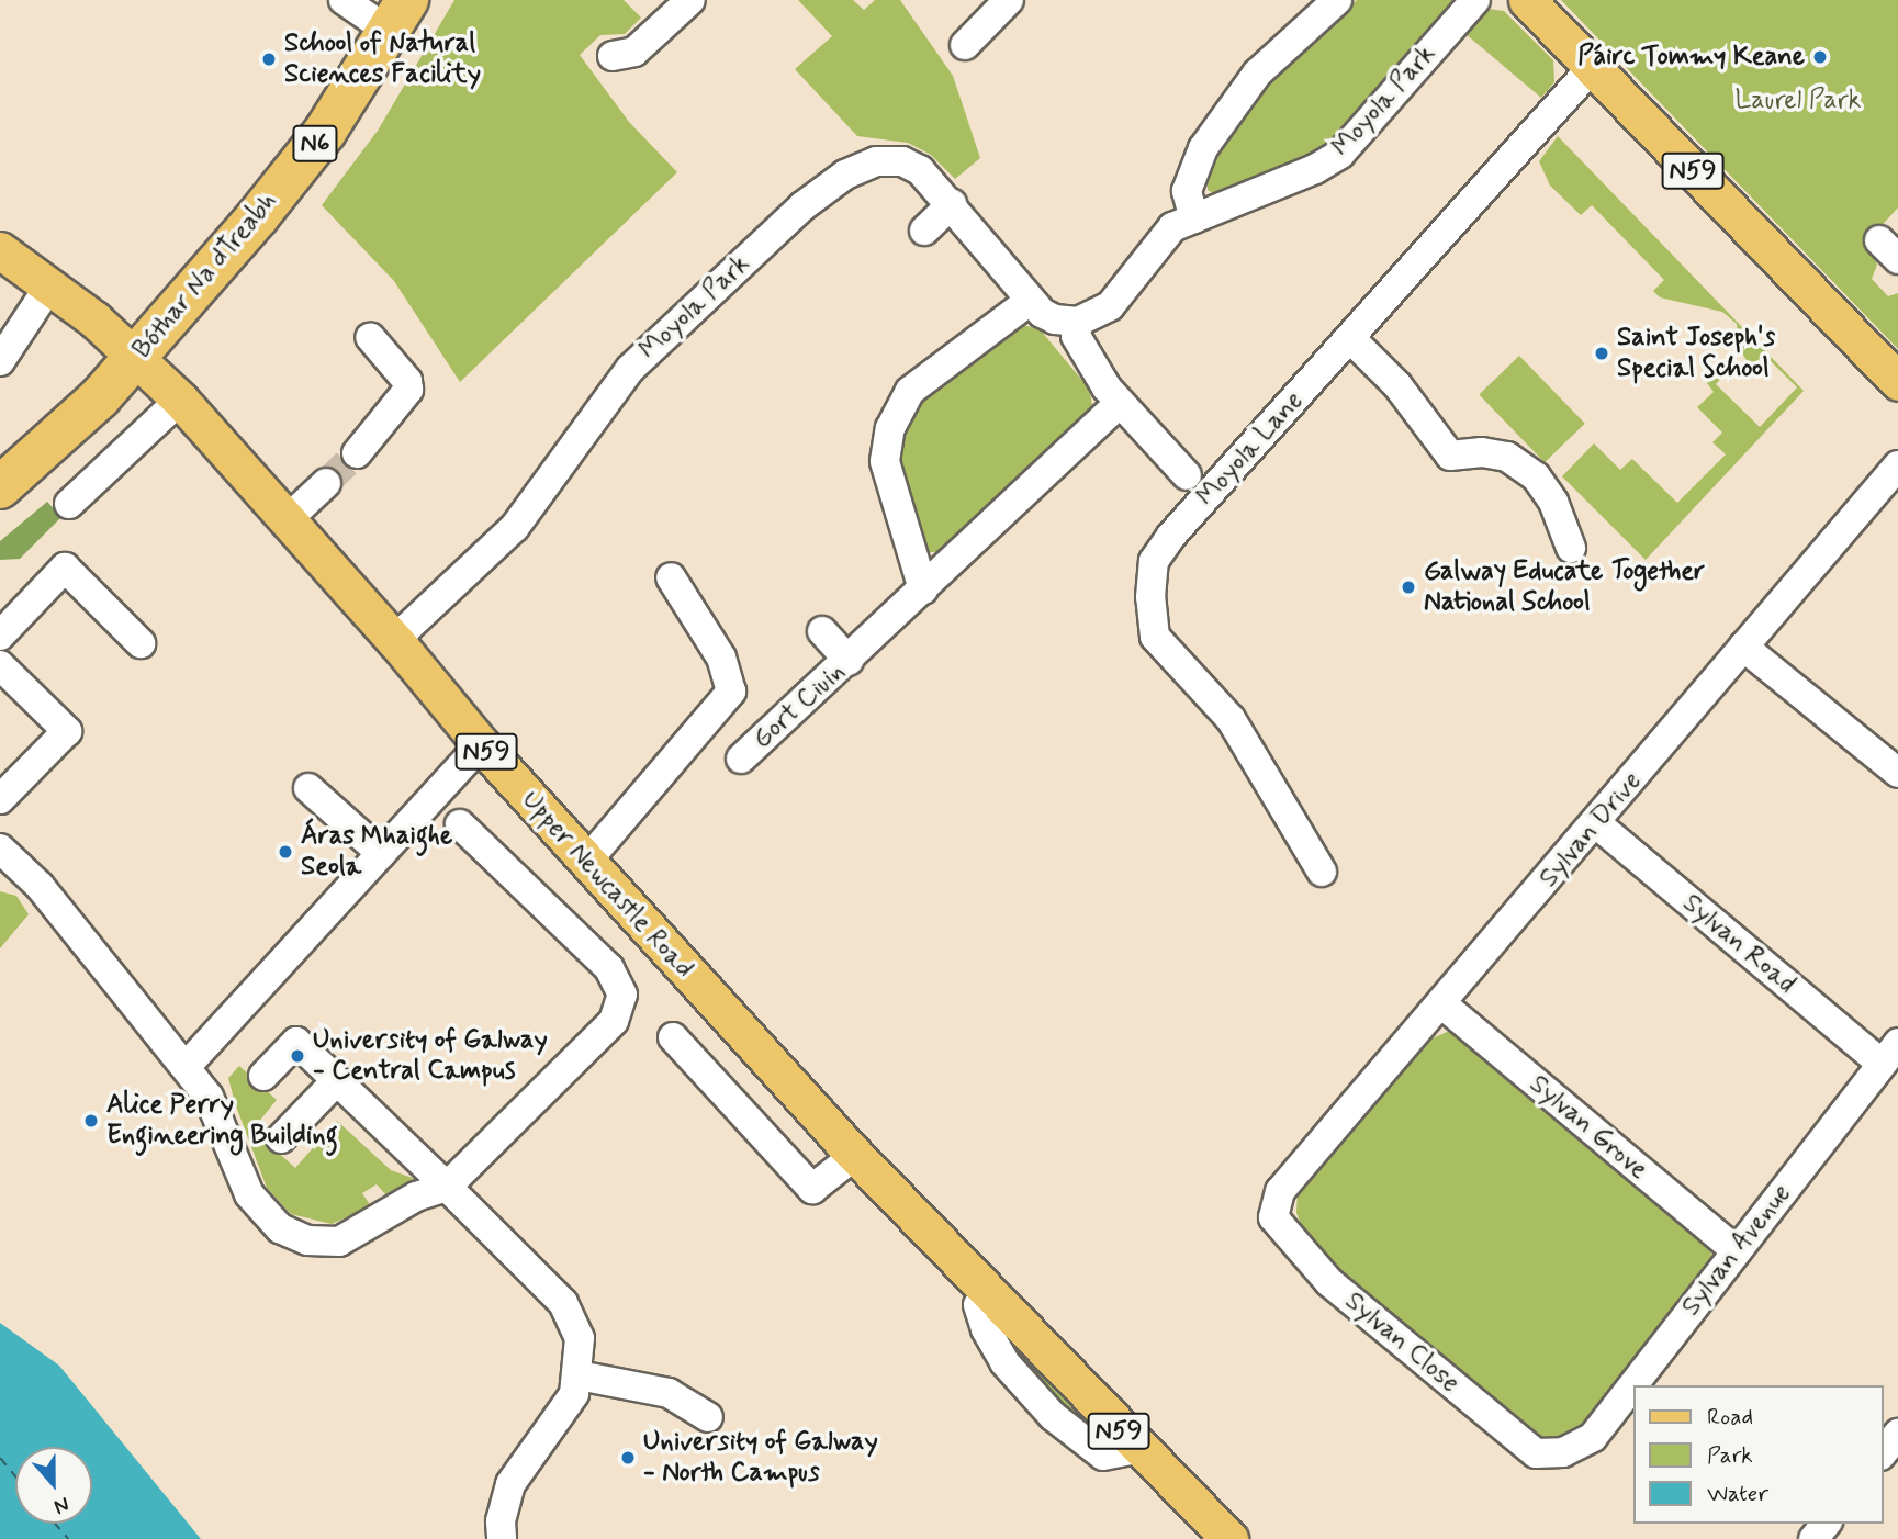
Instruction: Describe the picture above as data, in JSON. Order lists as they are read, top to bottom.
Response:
{
  "streets": {
    "highway": ["N6", "Bóthar Na dTreabh"],
    "main road": ["N59", "Upper Newcastle Road"],
    "street": [
      "Moyola Park",
      "Moyola Lane",
      "Gort Ciuin",
      "Sylvan Drive",
      "Sylvan Road",
      "Sylvan Grove",
      "Sylvan Avenue",
      "Sylvan Close"
    ]
  },
  "crossings": [
    ["Moyola Park", "Upper Newcastle Road"],
    ["N59", "Moyola Lane"],
    ["Bóthar Na dTreabh", "Upper Newcastle Road"],
    ["Sylvan Drive", "Sylvan Road"],
    ["Sylvan Drive", "Sylvan Grove"],
    ["Sylvan Drive", "Sylvan Close"],
    ["Sylvan Road", "Sylvan Avenue"],
    ["Sylvan Grove", "Sylvan Avenue"],
    ["Sylvan Avenue", "Sylvan Close"]
  ],
  "parks": ["Laurel Park"],
  "places": [
    "Páirc Tommy Keane",
    "School of Natural Sciences Facility",
    "Saint Joseph's Special School",
    "Galway Educate Together National School",
    "Áras Mhaighe Seola",
    "University of Galway - Central Campus",
    "Alice Perry Engineering Building",
    "University of Galway - North Campus"
  ],
  "legend": ["Road", "Park", "Water"],
  "north": "bottom"
}
